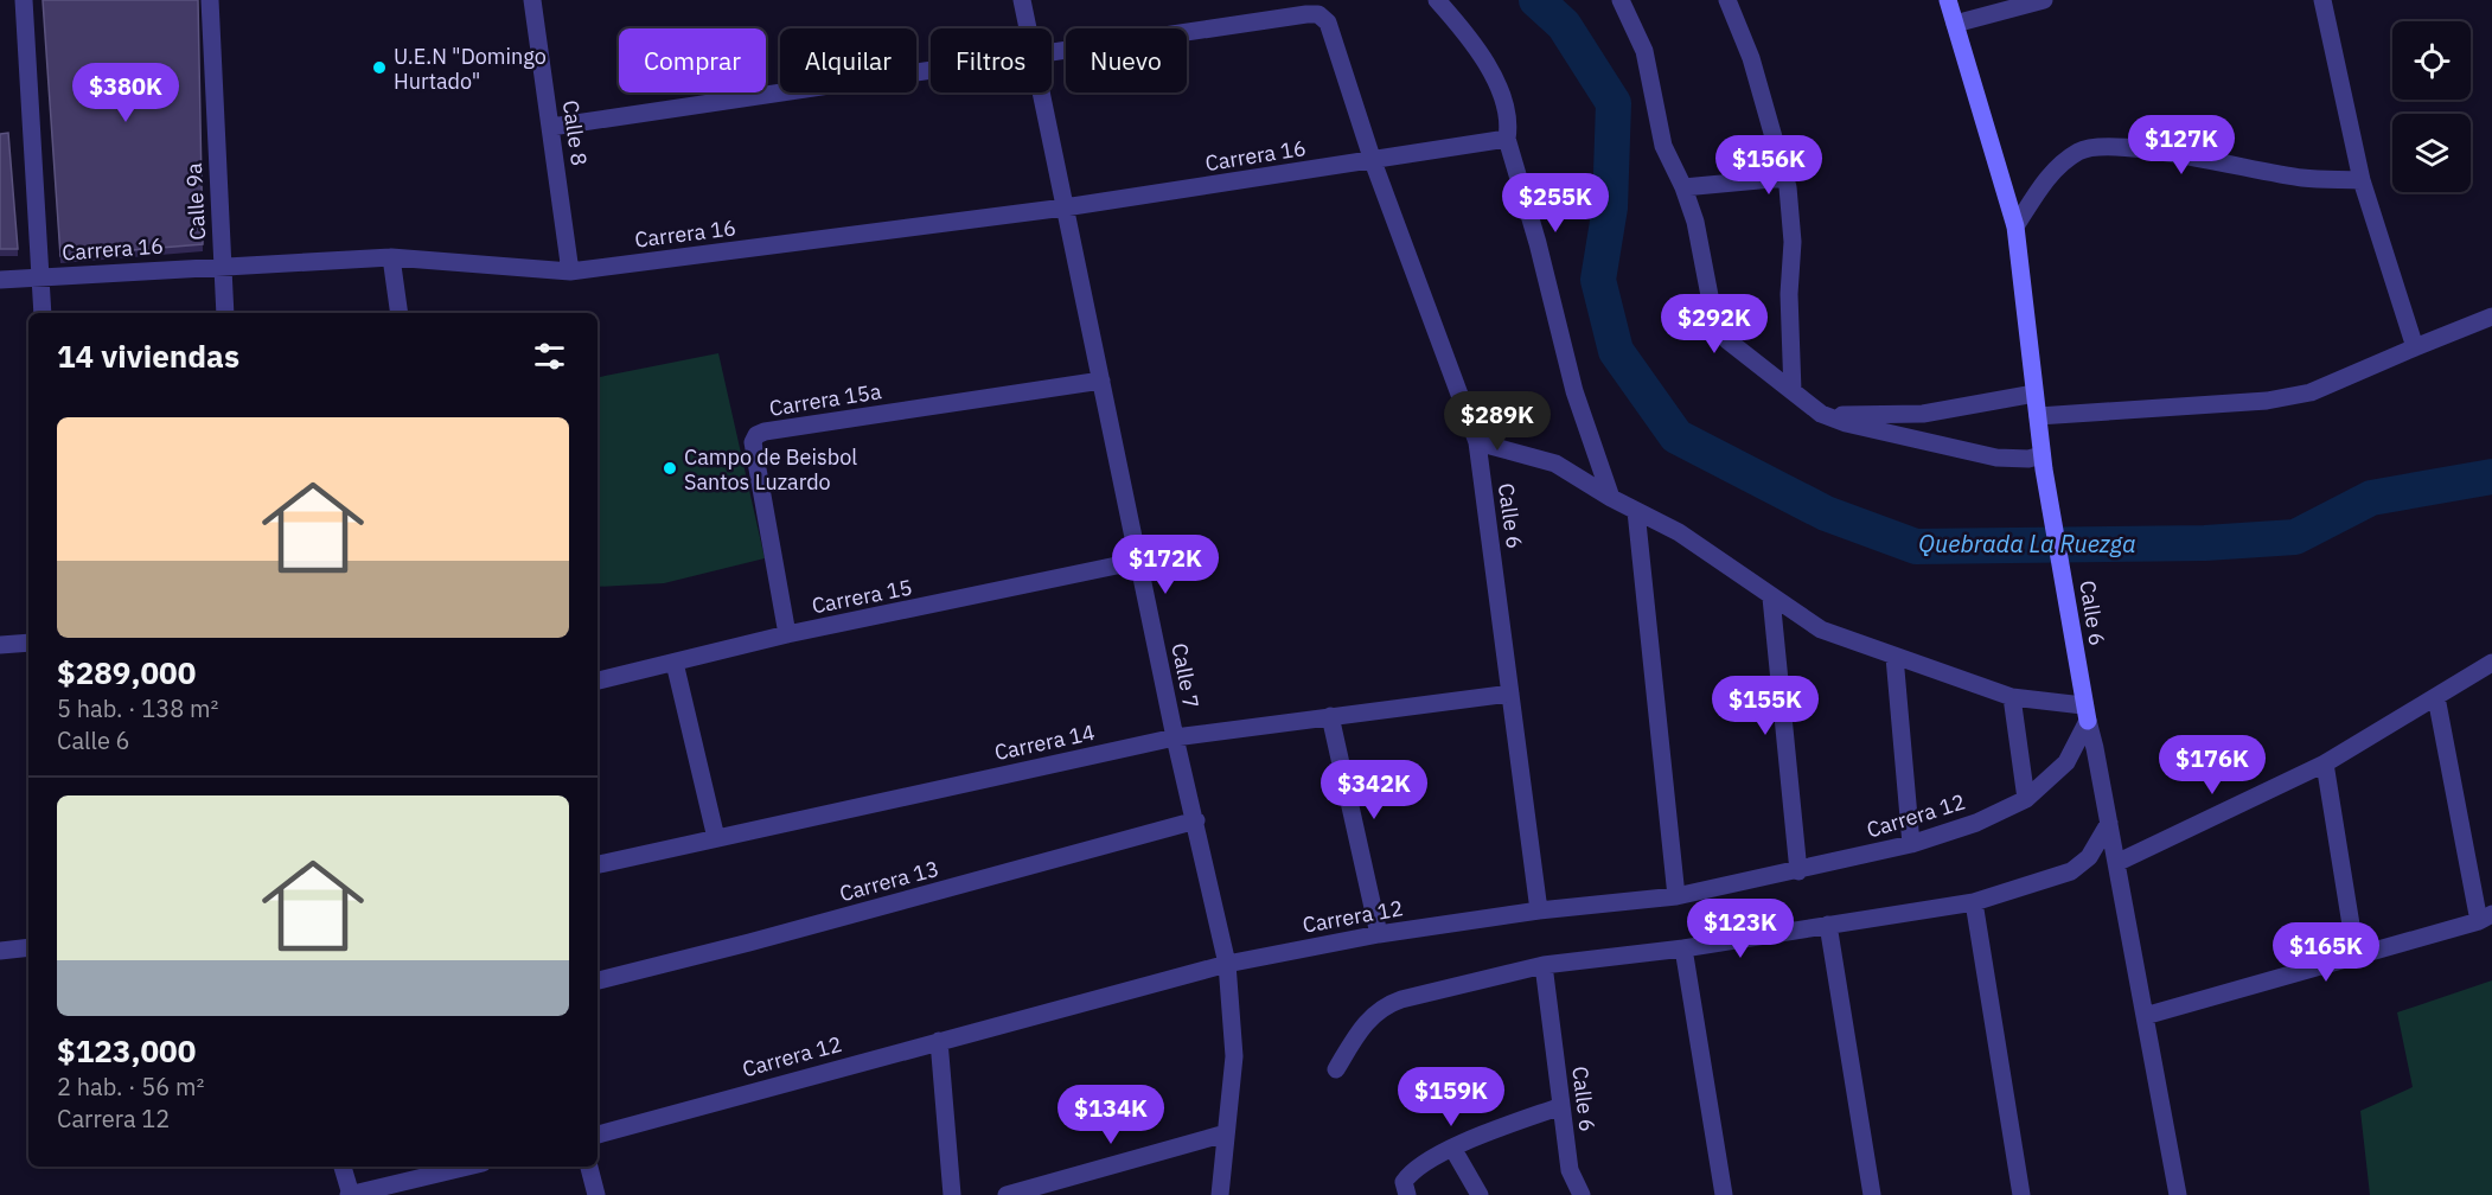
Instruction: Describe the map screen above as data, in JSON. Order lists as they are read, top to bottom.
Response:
{
  "streets": {
    "street": [
      "Calle 8",
      "Carrera 16",
      "Calle 9a",
      "Carrera 15a",
      "Calle 6",
      "Carrera 15",
      "Calle 7",
      "Carrera 14",
      "Carrera 12",
      "Carrera 13"
    ]
  },
  "crossings": [
    ["Calle 8", "Carrera 16"],
    ["Carrera 16", "Calle 9a"],
    ["Carrera 16", "Calle 6"],
    ["Carrera 16", "Calle 7"],
    ["Carrera 15a", "Carrera 15"],
    ["Carrera 15a", "Calle 7"],
    ["Calle 6", "Carrera 14"],
    ["Calle 6", "Carrera 12"],
    ["Carrera 15", "Calle 7"],
    ["Calle 7", "Carrera 14"],
    ["Calle 7", "Carrera 12"],
    ["Calle 7", "Carrera 13"]
  ],
  "water": ["Quebrada La Ruezga"],
  "places": ["U.E.N \"Domingo Hurtado\"", "Campo de Beisbol Santos Luzardo"],
  "page": {
    "chip": [
      "Comprar",
      "Alquilar",
      "Filtros",
      "Nuevo"
    ],
    "price": [
      "$380K",
      "$127K",
      "$156K",
      "$255K",
      "$292K",
      "$289K",
      "$172K",
      "$155K",
      "$176K",
      "$342K",
      "$123K",
      "$165K",
      "$159K",
      "$134K"
    ],
    "heading": "14 viviendas",
    "list": [
      {
        "name": "$289,000",
        "note": "5 hab. · 138 m² · Calle 6"
      },
      {
        "name": "$123,000",
        "note": "2 hab. · 56 m² · Carrera 12"
      }
    ]
  }
}
